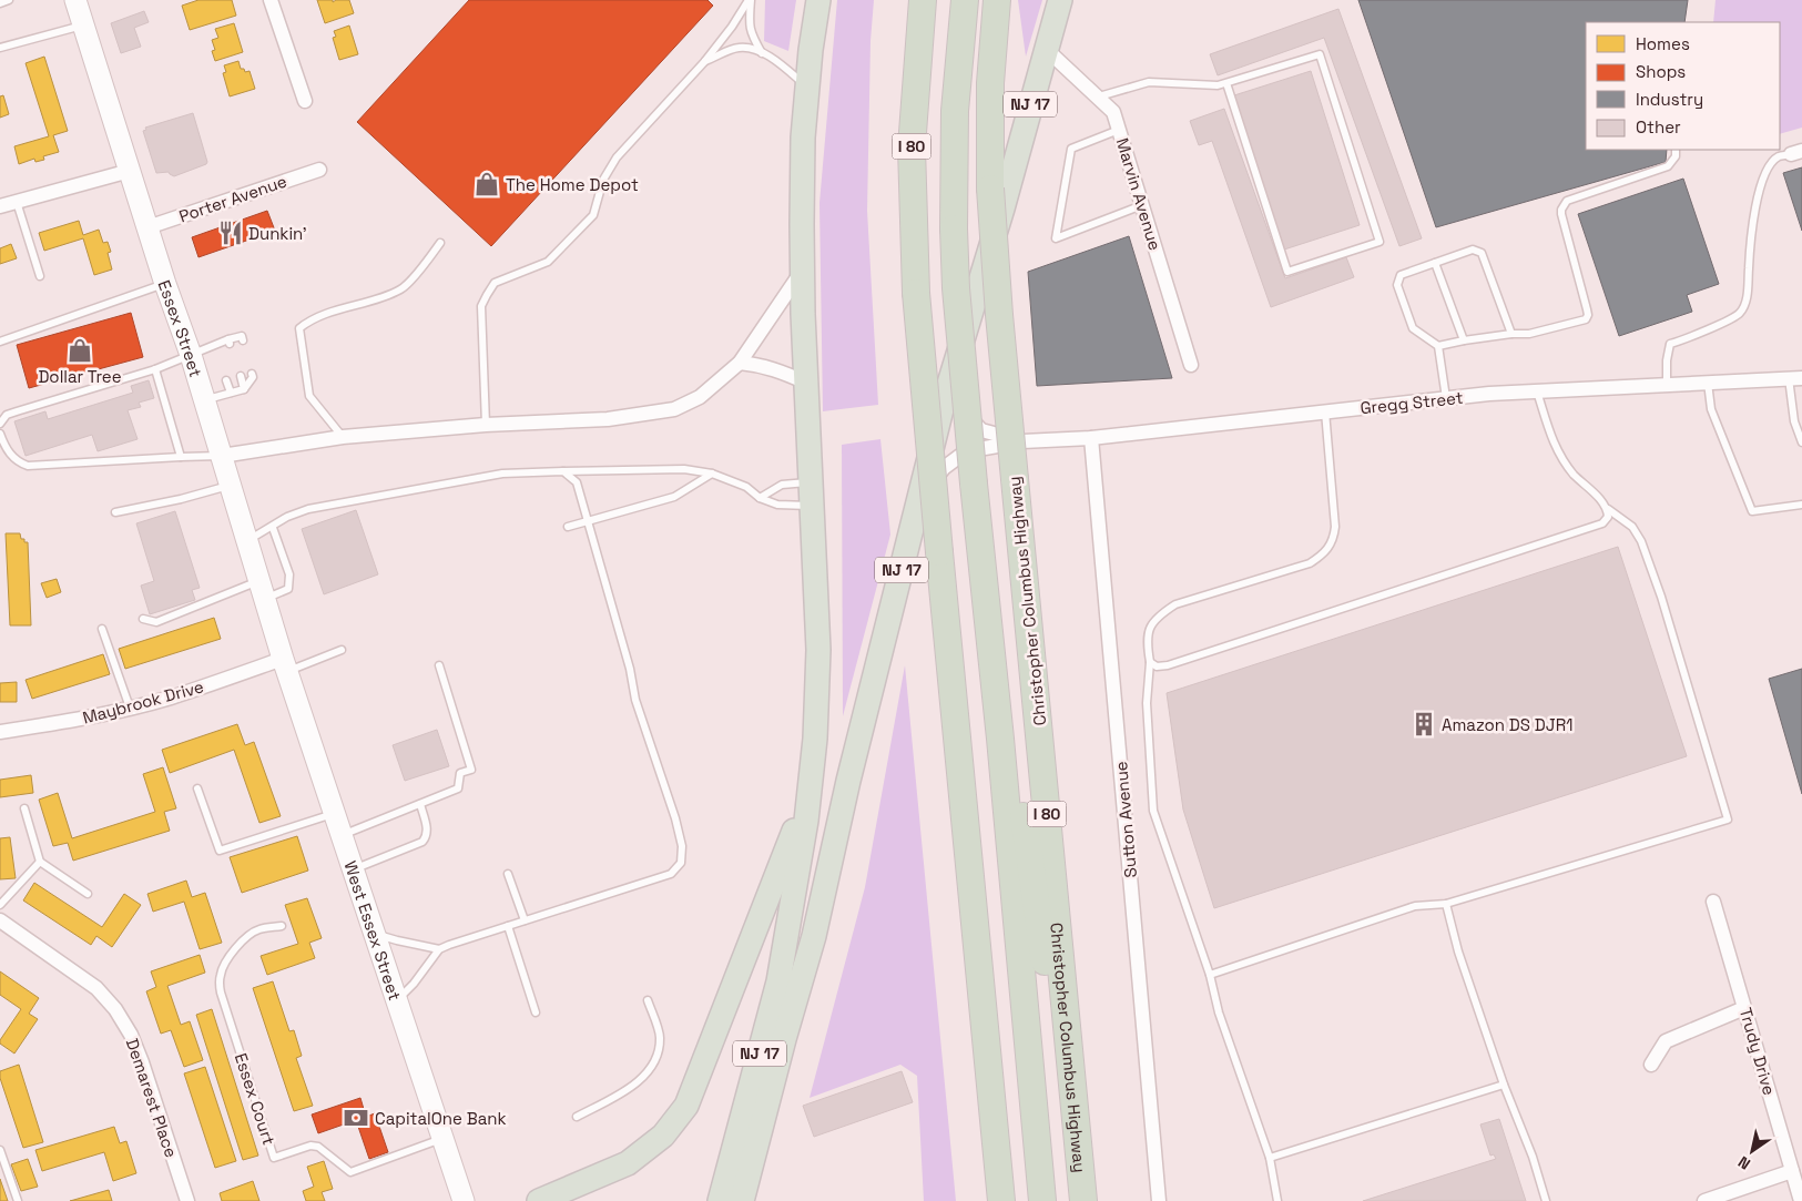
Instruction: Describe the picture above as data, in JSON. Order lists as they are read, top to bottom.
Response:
{
  "streets": {
    "highway": ["NJ 17", "I 80", "Christopher Columbus Highway"],
    "main road": ["Essex Street", "West Essex Street"],
    "street": [
      "Marvin Avenue",
      "Porter Avenue",
      "Gregg Street",
      "Maybrook Drive",
      "Sutton Avenue",
      "Trudy Drive",
      "Demarest Place"
    ],
    "lane": ["Essex Court"]
  },
  "crossings": [
    ["NJ 17", "Marvin Avenue"],
    ["NJ 17", "Gregg Street"],
    ["Porter Avenue", "Essex Street"],
    ["Essex Street", "Maybrook Drive"],
    ["Essex Street", "West Essex Street"],
    ["Gregg Street", "Sutton Avenue"],
    ["Maybrook Drive", "West Essex Street"],
    ["West Essex Street", "Essex Court"]
  ],
  "places": {
    "shop": ["The Home Depot", "Dollar Tree"],
    "restaurant": ["Dunkin'"],
    "building": ["Amazon DS DJR1"],
    "bank": ["CapitalOne Bank"]
  },
  "legend": [
    "Homes",
    "Shops",
    "Industry",
    "Other"
  ],
  "north": "bottom left"
}
